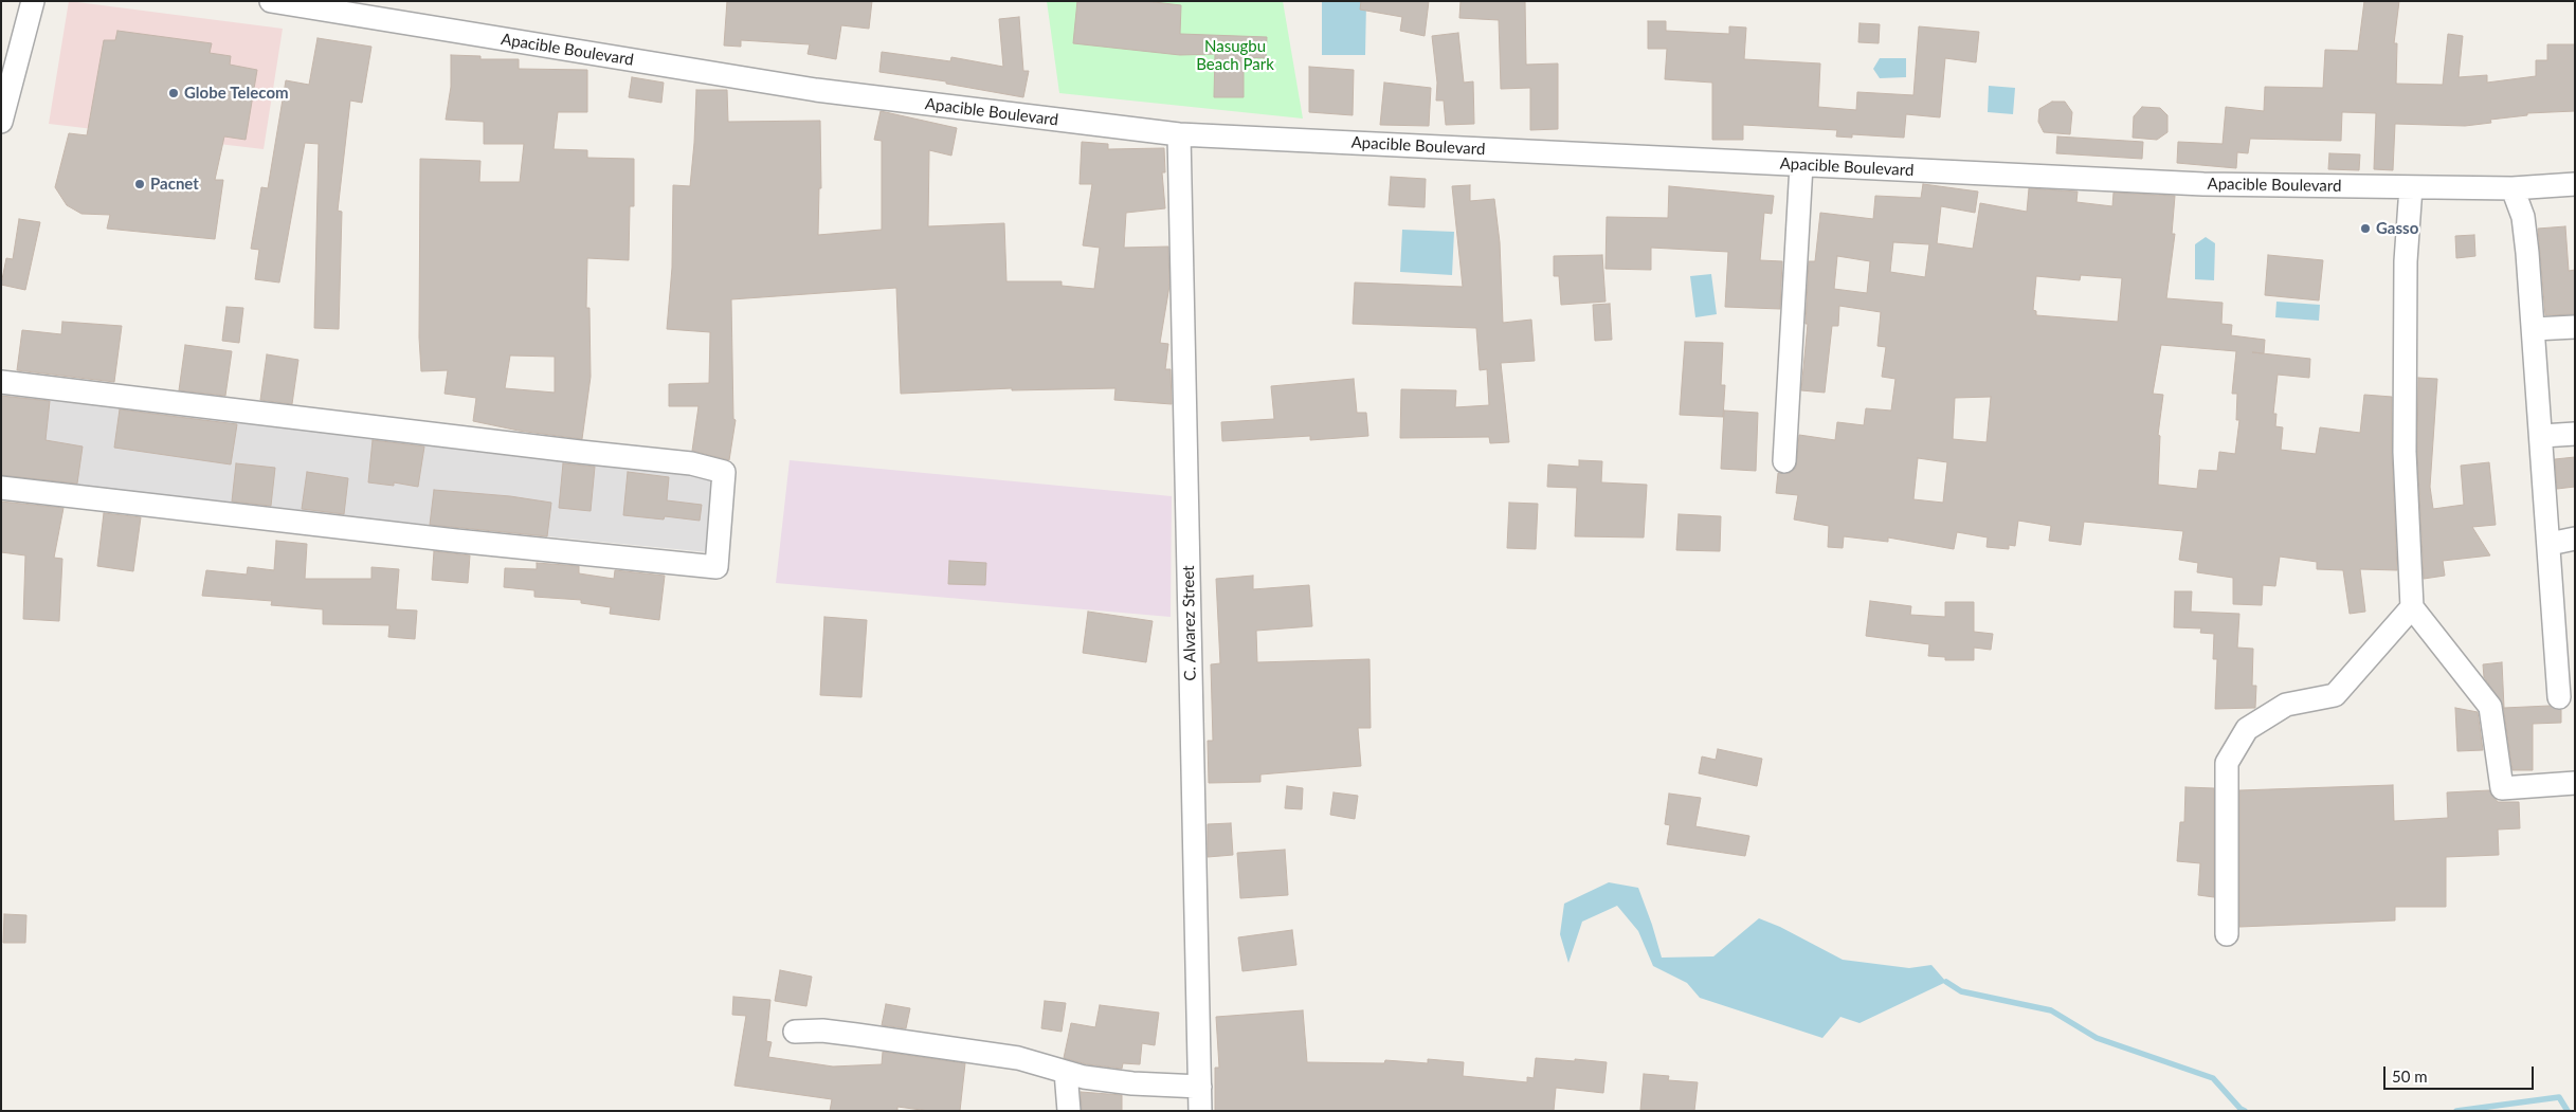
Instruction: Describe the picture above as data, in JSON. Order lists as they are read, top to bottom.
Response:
{
  "streets": {
    "street": ["Apacible Boulevard", "C. Alvarez Street"]
  },
  "crossings": [
    ["Apacible Boulevard", "C. Alvarez Street"]
  ],
  "parks": ["Nasugbu Beach Park"],
  "places": ["Globe Telecom", "Pacnet", "Gasso"],
  "scale_bar": "50 m"
}
